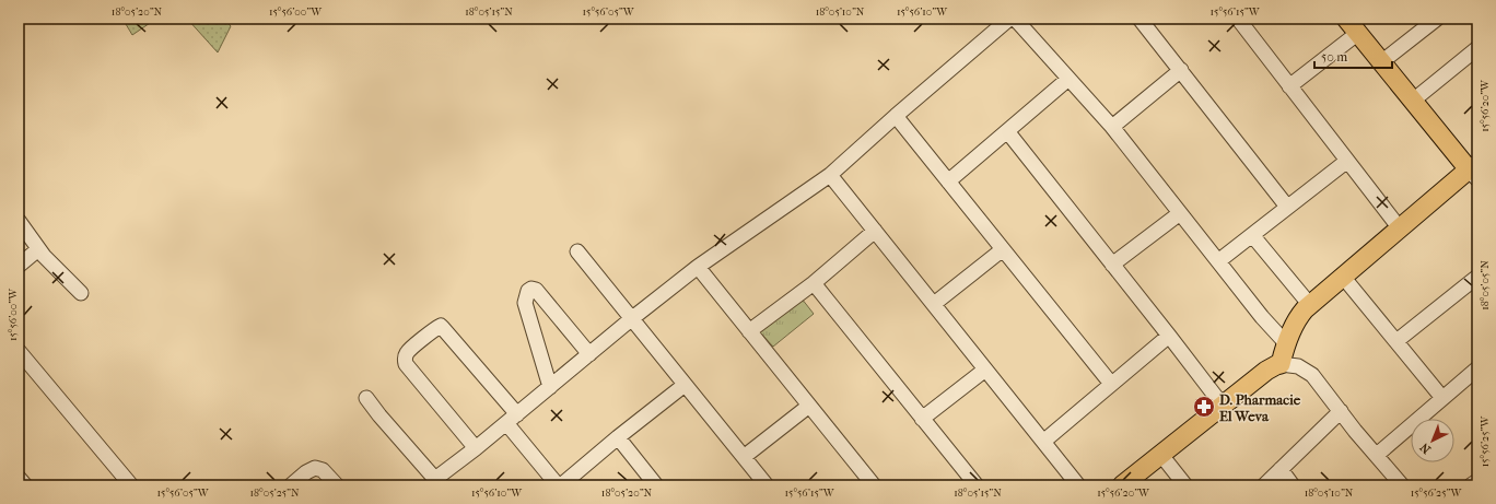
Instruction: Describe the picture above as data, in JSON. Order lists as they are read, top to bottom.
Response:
{
  "places": {
    "pharmacy": ["D. Pharmacie El Weva"]
  },
  "scale_bar": "50 m",
  "north": "bottom left",
  "coordinates": [
    "18°05'20\"N",
    "15°56'00\"W",
    "18°05'15\"N",
    "15°56'05\"W",
    "18°05'10\"N",
    "15°56'10\"W",
    "15°56'15\"W",
    "15°56'20\"W",
    "18°05'05\"N",
    "15°56'25\"W",
    "18°05'25\"N"
  ]
}
